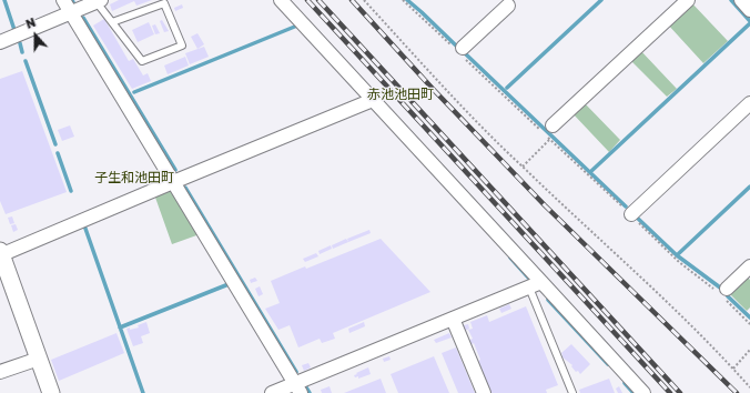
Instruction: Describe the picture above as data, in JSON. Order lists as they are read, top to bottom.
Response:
{
  "districts": ["赤池池田町", "子生和池田町"],
  "north": "top"
}
